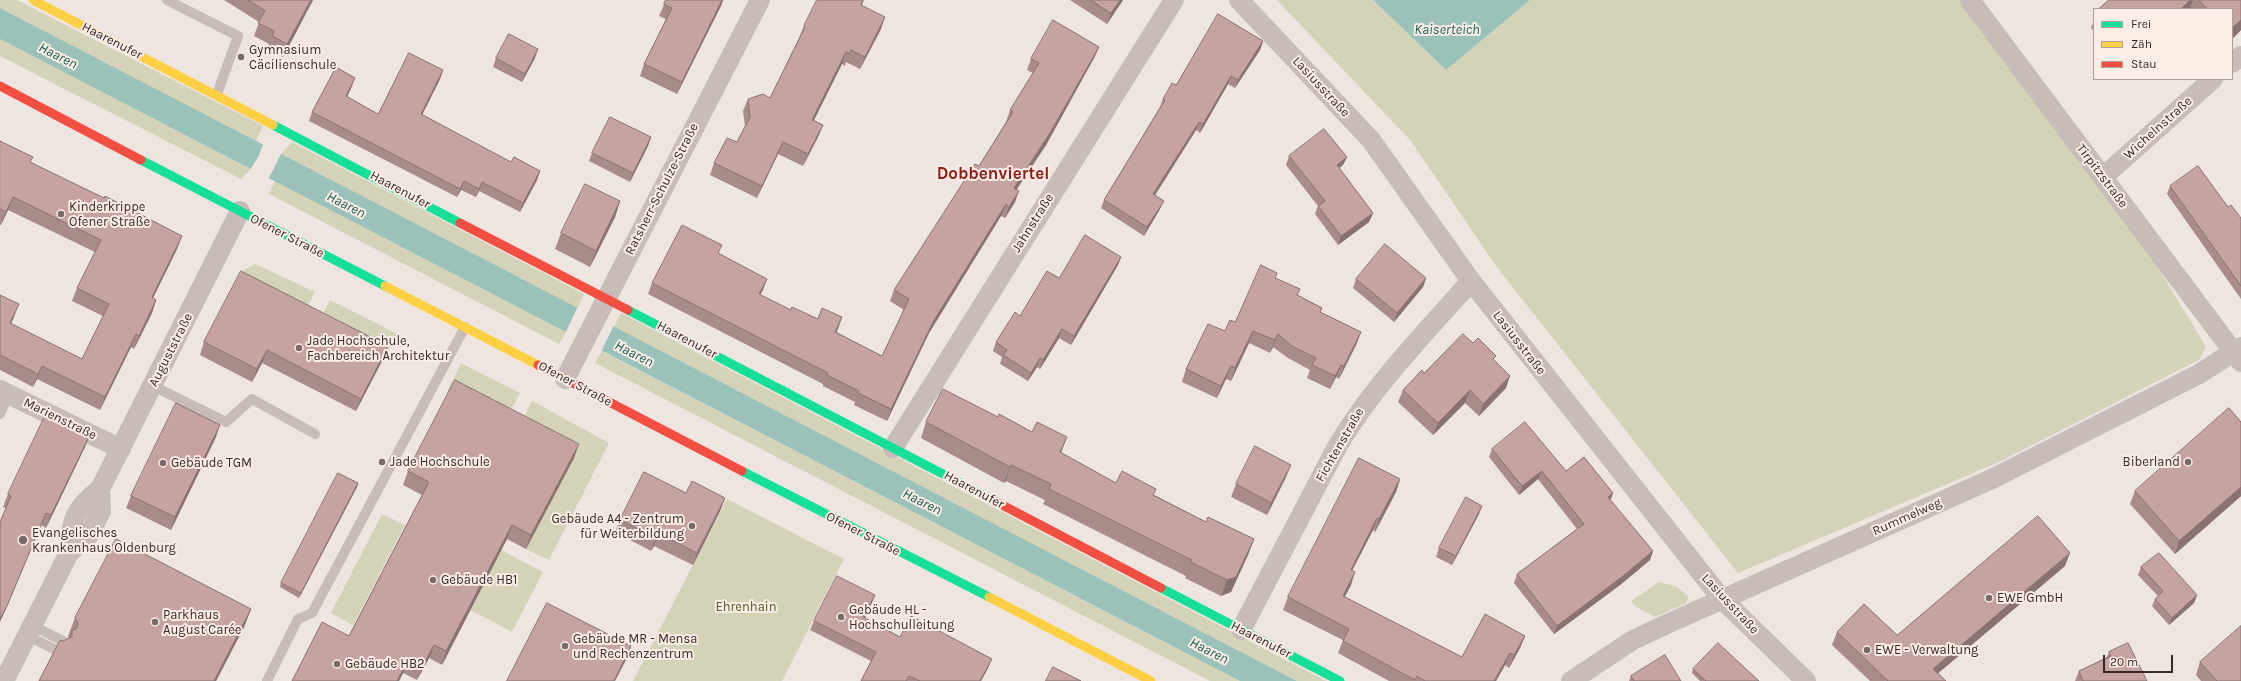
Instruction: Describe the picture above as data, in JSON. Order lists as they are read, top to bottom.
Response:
{
  "streets": {
    "street": [
      "Haarenufer",
      "Lasiusstraße",
      "Wichelnstraße",
      "Tirpitzstraße",
      "Ratsherr-Schulze-Straße",
      "Jahnstraße",
      "Ofener Straße",
      "Auguststraße",
      "Marienstraße",
      "Fichtenstraße",
      "Rummelweg"
    ]
  },
  "crossings": [
    ["Haarenufer", "Ratsherr-Schulze-Straße"],
    ["Haarenufer", "Jahnstraße"],
    ["Haarenufer", "Fichtenstraße"],
    ["Lasiusstraße", "Fichtenstraße"],
    ["Lasiusstraße", "Rummelweg"],
    ["Wichelnstraße", "Tirpitzstraße"],
    ["Tirpitzstraße", "Rummelweg"],
    ["Ratsherr-Schulze-Straße", "Ofener Straße"],
    ["Ofener Straße", "Auguststraße"],
    ["Auguststraße", "Marienstraße"]
  ],
  "districts": ["Dobbenviertel"],
  "water": ["Kaiserteich", "Haaren"],
  "parks": ["Ehrenhain"],
  "places": [
    "Gymnasium Cäcilienschule",
    "Kinderkrippe Ofener Straße",
    "Jade Hochschule, Fachbereich Architektur",
    "Jade Hochschule",
    "Biberland",
    "Gebäude TGM",
    "Gebäude A4 - Zentrum für Weiterbildung",
    "Evangelisches Krankenhaus Oldenburg",
    "Gebäude HB1",
    "EWE GmbH",
    "Gebäude HL - Hochschulleitung",
    "Parkhaus August Carée",
    "Gebäude MR - Mensa und Rechenzentrum",
    "EWE - Verwaltung",
    "Gebäude HB2"
  ],
  "legend": ["Frei", "Zäh", "Stau"],
  "scale_bar": "20 m"
}
